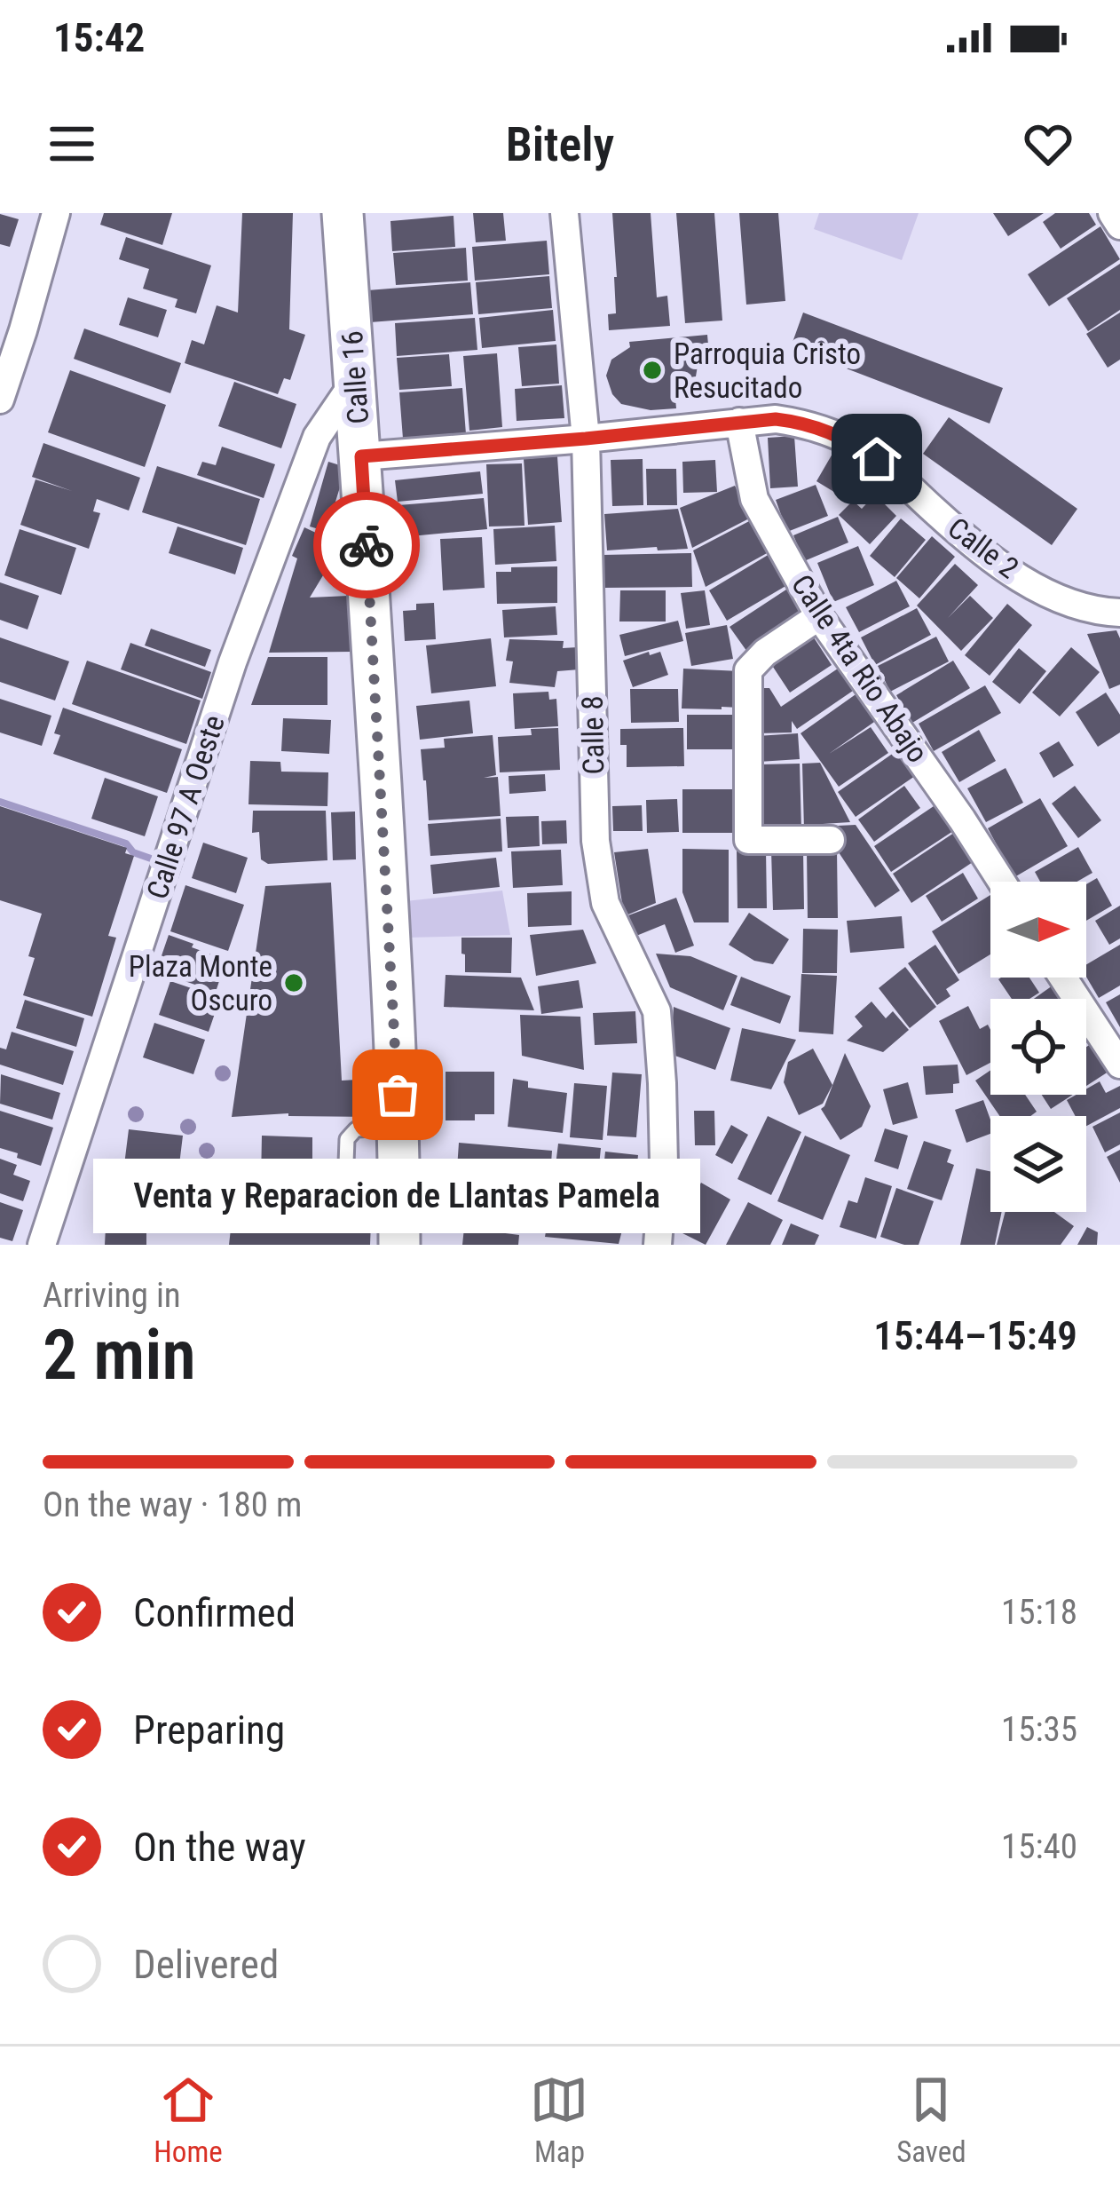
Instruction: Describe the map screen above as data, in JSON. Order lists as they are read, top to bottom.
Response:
{
  "streets": {
    "main road": ["Calle 16"],
    "street": [
      "Calle 2",
      "Calle 4ta Rio Abajo",
      "Calle 8",
      "Calle 97 A Oeste"
    ]
  },
  "crossings": [
    ["Calle 16", "Calle 2"],
    ["Calle 16", "Calle 97 A Oeste"],
    ["Calle 2", "Calle 4ta Rio Abajo"],
    ["Calle 2", "Calle 8"]
  ],
  "places": ["Parroquia Cristo Resucitado", "Plaza Monte Oscuro", "Venta y Reparacion de Llantas Pamela"],
  "north": "right",
  "page": {
    "status": "15:42",
    "header": "Bitely",
    "bubble": "Venta y Reparacion de Llantas Pamela",
    "heading": ["2 min", "Arriving in", "15:44–15:49"],
    "bar": "On the way · 180 m",
    "list": [
      ["Confirmed", "15:18"],
      ["Preparing", "15:35"],
      ["On the way", "15:40"],
      "Delivered"
    ],
    "tabs": ["Home", "Map", "Saved"]
  }
}
